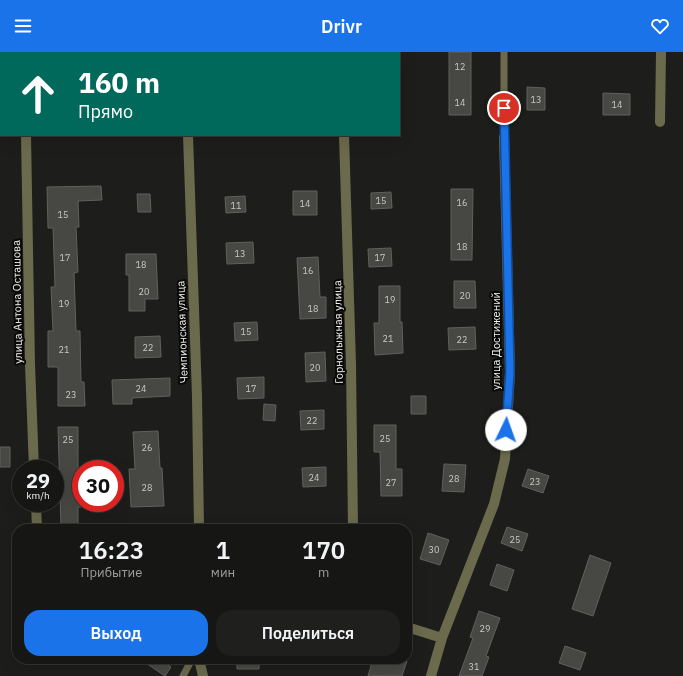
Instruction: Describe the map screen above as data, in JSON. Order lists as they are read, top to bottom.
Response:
{
  "streets": {
    "street": [
      "улица Антона Осташова",
      "Чемпионская улица",
      "Горнолыжная улица",
      "улица Достижений"
    ]
  },
  "house_numbers": [
    "12",
    "13",
    "14",
    "14",
    "15",
    "16",
    "14",
    "11",
    "15",
    "18",
    "13",
    "17",
    "17",
    "18",
    "16",
    "20",
    "20",
    "19",
    "19",
    "18",
    "15",
    "21",
    "22",
    "22",
    "21",
    "20",
    "24",
    "17",
    "23",
    "22",
    "25",
    "25",
    "26",
    "24",
    "28",
    "23",
    "27",
    "28",
    "25",
    "30",
    "29",
    "31"
  ],
  "page": {
    "header": "Drivr",
    "turn": ["160 m", "Прямо"],
    "speed": "29 km/h",
    "limit": "30",
    "eta": [
      "16:23",
      "Прибытие",
      "1",
      "мин",
      "170",
      "m"
    ],
    "buttons": ["Выход", "Поделиться"]
  }
}
